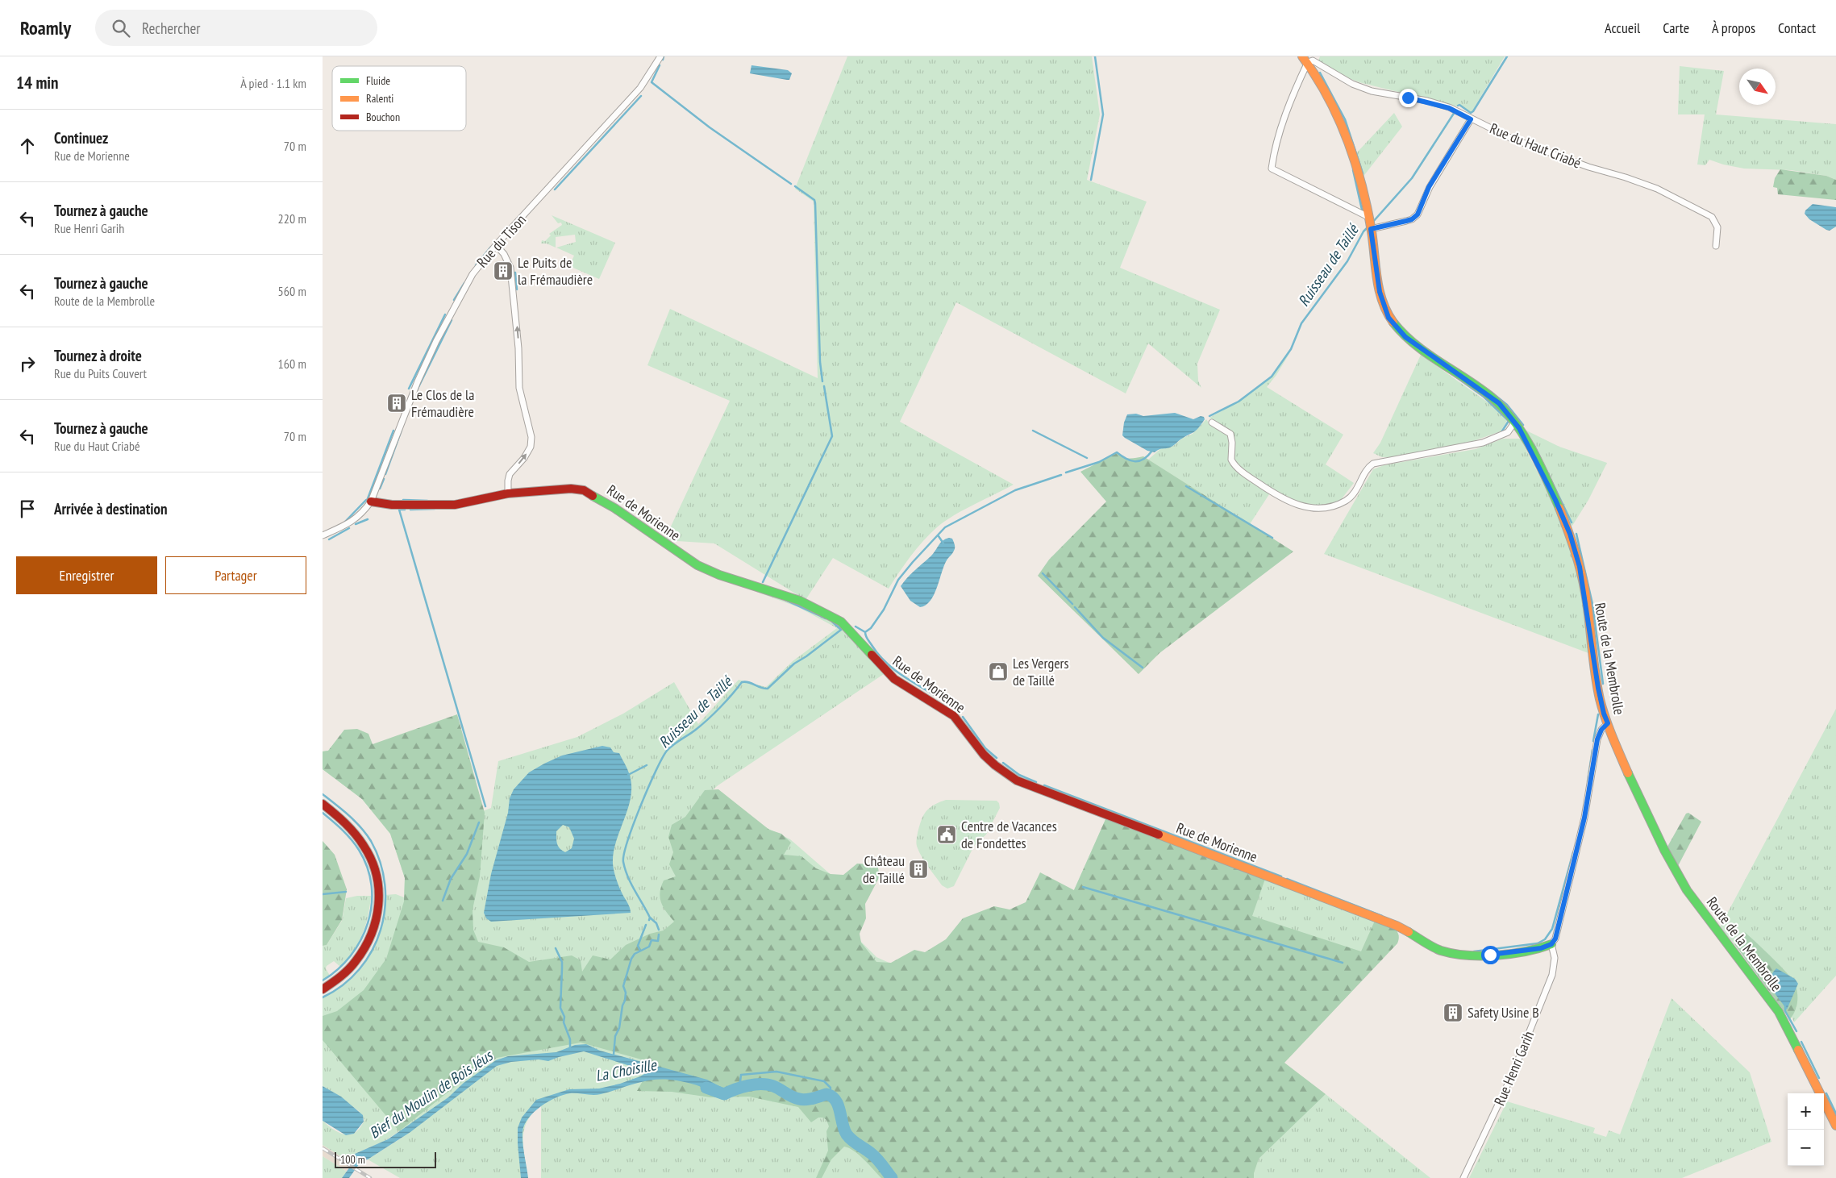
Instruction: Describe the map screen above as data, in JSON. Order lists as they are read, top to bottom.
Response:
{
  "streets": {
    "street": [
      "Rue du Haut Criabé",
      "Rue du Tison",
      "Rue de Morienne",
      "Route de la Membrolle",
      "Rue Henri Garih"
    ]
  },
  "crossings": [
    ["Rue du Haut Criabé", "Route de la Membrolle"],
    ["Rue du Tison", "Rue de Morienne"],
    ["Rue de Morienne", "Rue Henri Garih"],
    ["Route de la Membrolle", "Rue Henri Garih"]
  ],
  "water": ["Ruisseau de Taillé", "La Choisille", "Bief du Moulin de Bois Jéus"],
  "places": {
    "building": [
      "Le Puits de la Frémaudière",
      "Le Clos de la Frémaudière",
      "Château de Taillé",
      "Safety Usine B"
    ],
    "shop": ["Les Vergers de Taillé"],
    "public building": ["Centre de Vacances de Fondettes"]
  },
  "legend": ["Fluide", "Ralenti", "Bouchon"],
  "scale_bar": "100 m",
  "north": "bottom right",
  "page": {
    "header": "Roamly",
    "search": "Rechercher",
    "nav": [
      "Accueil",
      "Carte",
      "À propos",
      "Contact"
    ],
    "heading": ["14 min", "À pied · 1.1 km"],
    "list": [
      ["Continuez", "Rue de Morienne", "70 m"],
      ["Tournez à gauche", "Rue Henri Garih", "220 m"],
      ["Tournez à gauche", "Route de la Membrolle", "560 m"],
      ["Tournez à droite", "Rue du Puits Couvert", "160 m"],
      ["Tournez à gauche", "Rue du Haut Criabé", "70 m"],
      "Arrivée à destination"
    ],
    "buttons": ["Enregistrer", "Partager"],
    "map_buttons": ["+", "−"],
    "scale": "100 m"
  }
}
